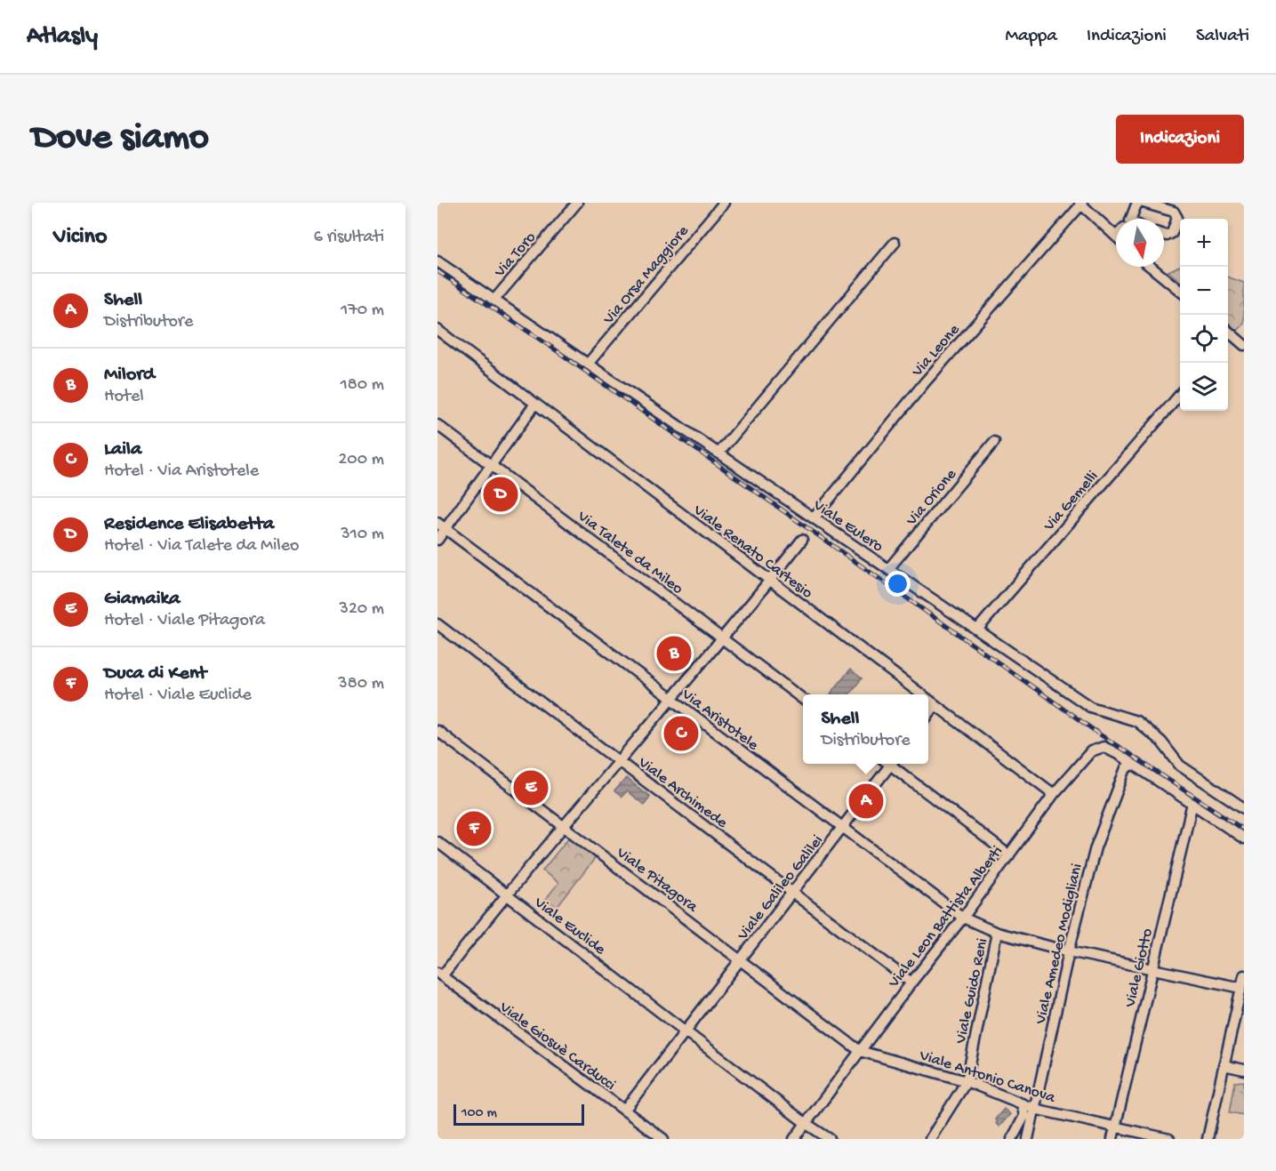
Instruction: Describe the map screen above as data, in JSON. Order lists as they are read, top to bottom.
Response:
{
  "streets": {
    "street": [
      "Via Toro",
      "Via Orsa Maggiore",
      "Via Leone",
      "Via Orione",
      "Via Gemelli",
      "Viale Eulero",
      "Viale Renato Cartesio",
      "Via Talete da Mileo",
      "Via Aristotele",
      "Viale Archimede",
      "Viale Pitagora",
      "Viale Galileo Galilei",
      "Viale Leon Battista Alberti",
      "Viale Euclide",
      "Viale Amedeo Modigliani",
      "Viale Giotto",
      "Viale Guido Reni",
      "Viale Giosuè Carducci",
      "Viale Antonio Canova"
    ]
  },
  "crossings": [
    ["Via Toro", "Viale Eulero"],
    ["Via Orsa Maggiore", "Viale Eulero"],
    ["Via Leone", "Viale Eulero"],
    ["Via Orione", "Viale Eulero"],
    ["Via Gemelli", "Viale Eulero"],
    ["Viale Renato Cartesio", "Viale Leon Battista Alberti"],
    ["Via Aristotele", "Viale Galileo Galilei"],
    ["Via Aristotele", "Viale Leon Battista Alberti"],
    ["Via Aristotele", "Viale Amedeo Modigliani"],
    ["Via Aristotele", "Viale Giotto"],
    ["Via Aristotele", "Viale Guido Reni"],
    ["Viale Archimede", "Viale Galileo Galilei"],
    ["Viale Archimede", "Viale Leon Battista Alberti"],
    ["Viale Pitagora", "Viale Galileo Galilei"],
    ["Viale Pitagora", "Viale Leon Battista Alberti"],
    ["Viale Pitagora", "Viale Antonio Canova"],
    ["Viale Galileo Galilei", "Viale Euclide"],
    ["Viale Galileo Galilei", "Viale Giosuè Carducci"],
    ["Viale Leon Battista Alberti", "Viale Euclide"],
    ["Viale Leon Battista Alberti", "Viale Amedeo Modigliani"],
    ["Viale Leon Battista Alberti", "Viale Giotto"],
    ["Viale Leon Battista Alberti", "Viale Antonio Canova"],
    ["Viale Amedeo Modigliani", "Viale Antonio Canova"],
    ["Viale Giotto", "Viale Antonio Canova"],
    ["Viale Guido Reni", "Viale Antonio Canova"]
  ],
  "scale_bar": "100 m",
  "north": "bottom",
  "page": {
    "header": "Atlasly",
    "nav": ["Mappa", "Indicazioni", "Salvati"],
    "buttons": "Indicazioni",
    "title": "Dove siamo",
    "heading": ["Vicino", "6 risultati"],
    "map_buttons": ["+", "−"],
    "list": [
      {
        "mark": "A",
        "name": "Shell",
        "note": "Distributore",
        "value": "170 m"
      },
      {
        "mark": "B",
        "name": "Milord",
        "note": "Hotel",
        "value": "180 m"
      },
      {
        "mark": "C",
        "name": "Laila",
        "note": "Hotel · Via Aristotele",
        "value": "200 m"
      },
      {
        "mark": "D",
        "name": "Residence Elisabetta",
        "note": "Hotel · Via Talete da Mileo",
        "value": "310 m"
      },
      {
        "mark": "E",
        "name": "Giamaika",
        "note": "Hotel · Viale Pitagora",
        "value": "320 m"
      },
      {
        "mark": "F",
        "name": "Duca di Kent",
        "note": "Hotel · Viale Euclide",
        "value": "380 m"
      }
    ],
    "pins": [
      "D",
      "B",
      "C",
      "E",
      "A",
      "F"
    ],
    "popup": ["Shell", "Distributore"],
    "scale": "100 m"
  }
}
